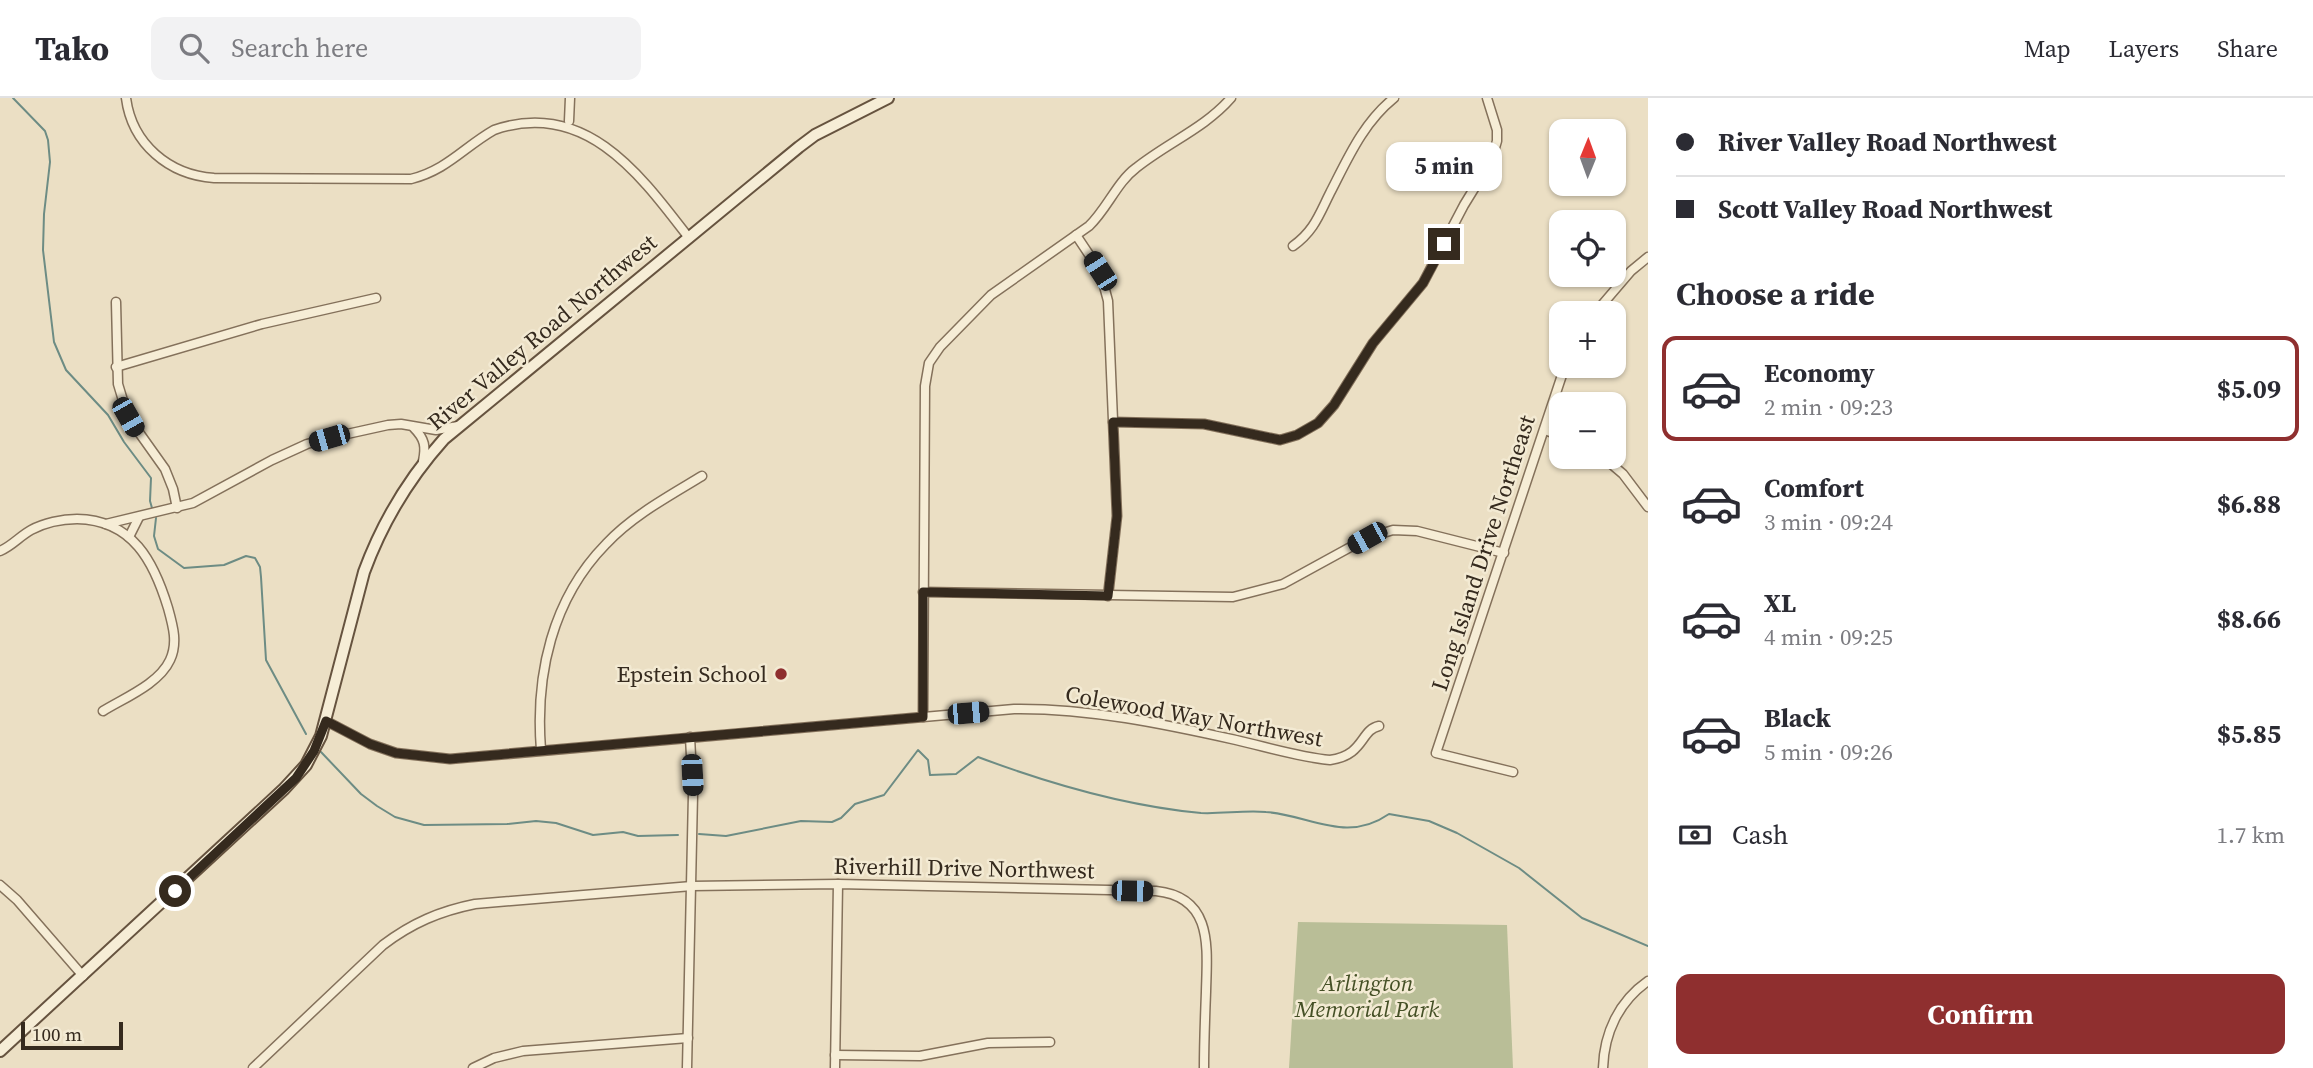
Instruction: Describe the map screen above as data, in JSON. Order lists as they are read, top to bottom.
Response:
{
  "streets": {
    "street": [
      "River Valley Road Northwest",
      "Long Island Drive Northeast",
      "Colewood Way Northwest",
      "Riverhill Drive Northwest"
    ]
  },
  "crossings": [
    ["River Valley Road Northwest", "Colewood Way Northwest"]
  ],
  "parks": ["Arlington Memorial Park"],
  "places": ["Epstein School"],
  "scale_bar": "100 m",
  "north": "top",
  "page": {
    "header": "Tako",
    "search": "Search here",
    "nav": ["Map", "Layers", "Share"],
    "banner": ["River Valley Road Northwest", "Scott Valley Road Northwest"],
    "map_buttons": ["+", "−"],
    "bubble": "5 min",
    "heading": "Choose a ride",
    "list": [
      {
        "name": "Economy",
        "note": "2 min · 09:23",
        "value": "$5.09"
      },
      {
        "name": "Comfort",
        "note": "3 min · 09:24",
        "value": "$6.88"
      },
      {
        "name": "XL",
        "note": "4 min · 09:25",
        "value": "$8.66"
      },
      {
        "name": "Black",
        "note": "5 min · 09:26",
        "value": "$5.85"
      }
    ],
    "pay": ["Cash", "1.7 km"],
    "buttons": "Confirm",
    "scale": "100 m"
  }
}
